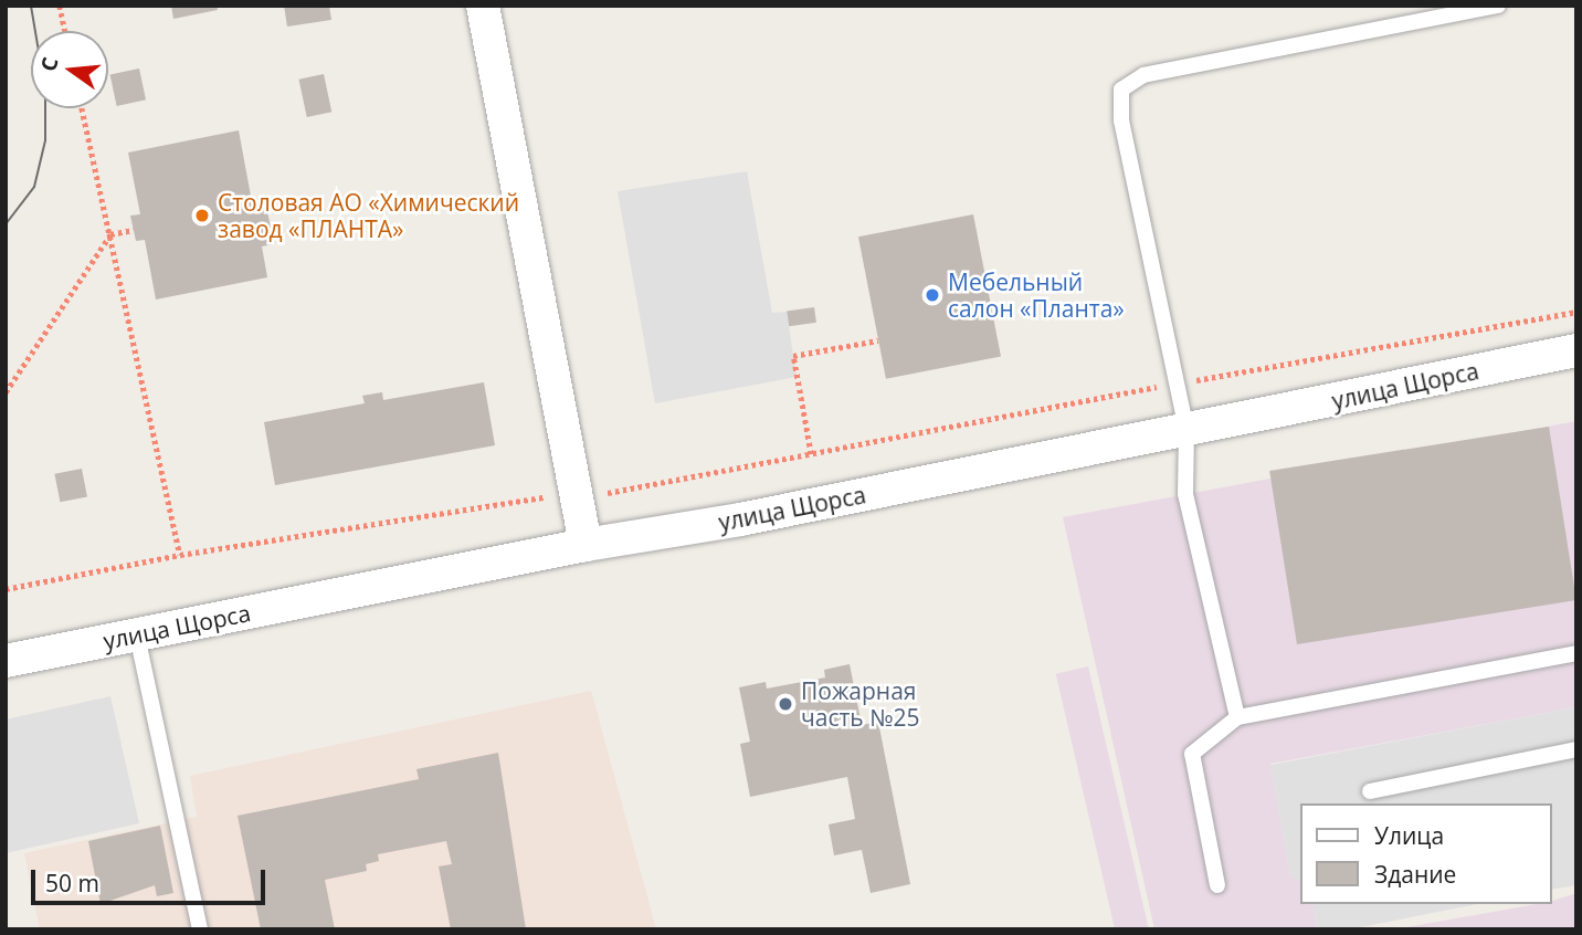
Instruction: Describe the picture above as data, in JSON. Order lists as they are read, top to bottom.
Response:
{
  "streets": {
    "street": ["улица Щорса"]
  },
  "places": ["Столовая АО «Химический завод «ПЛАНТА»", "Мебельный салон «Планта»", "Пожарная часть №25"],
  "legend": ["Улица", "Здание"],
  "scale_bar": "50 m",
  "north": "left"
}
